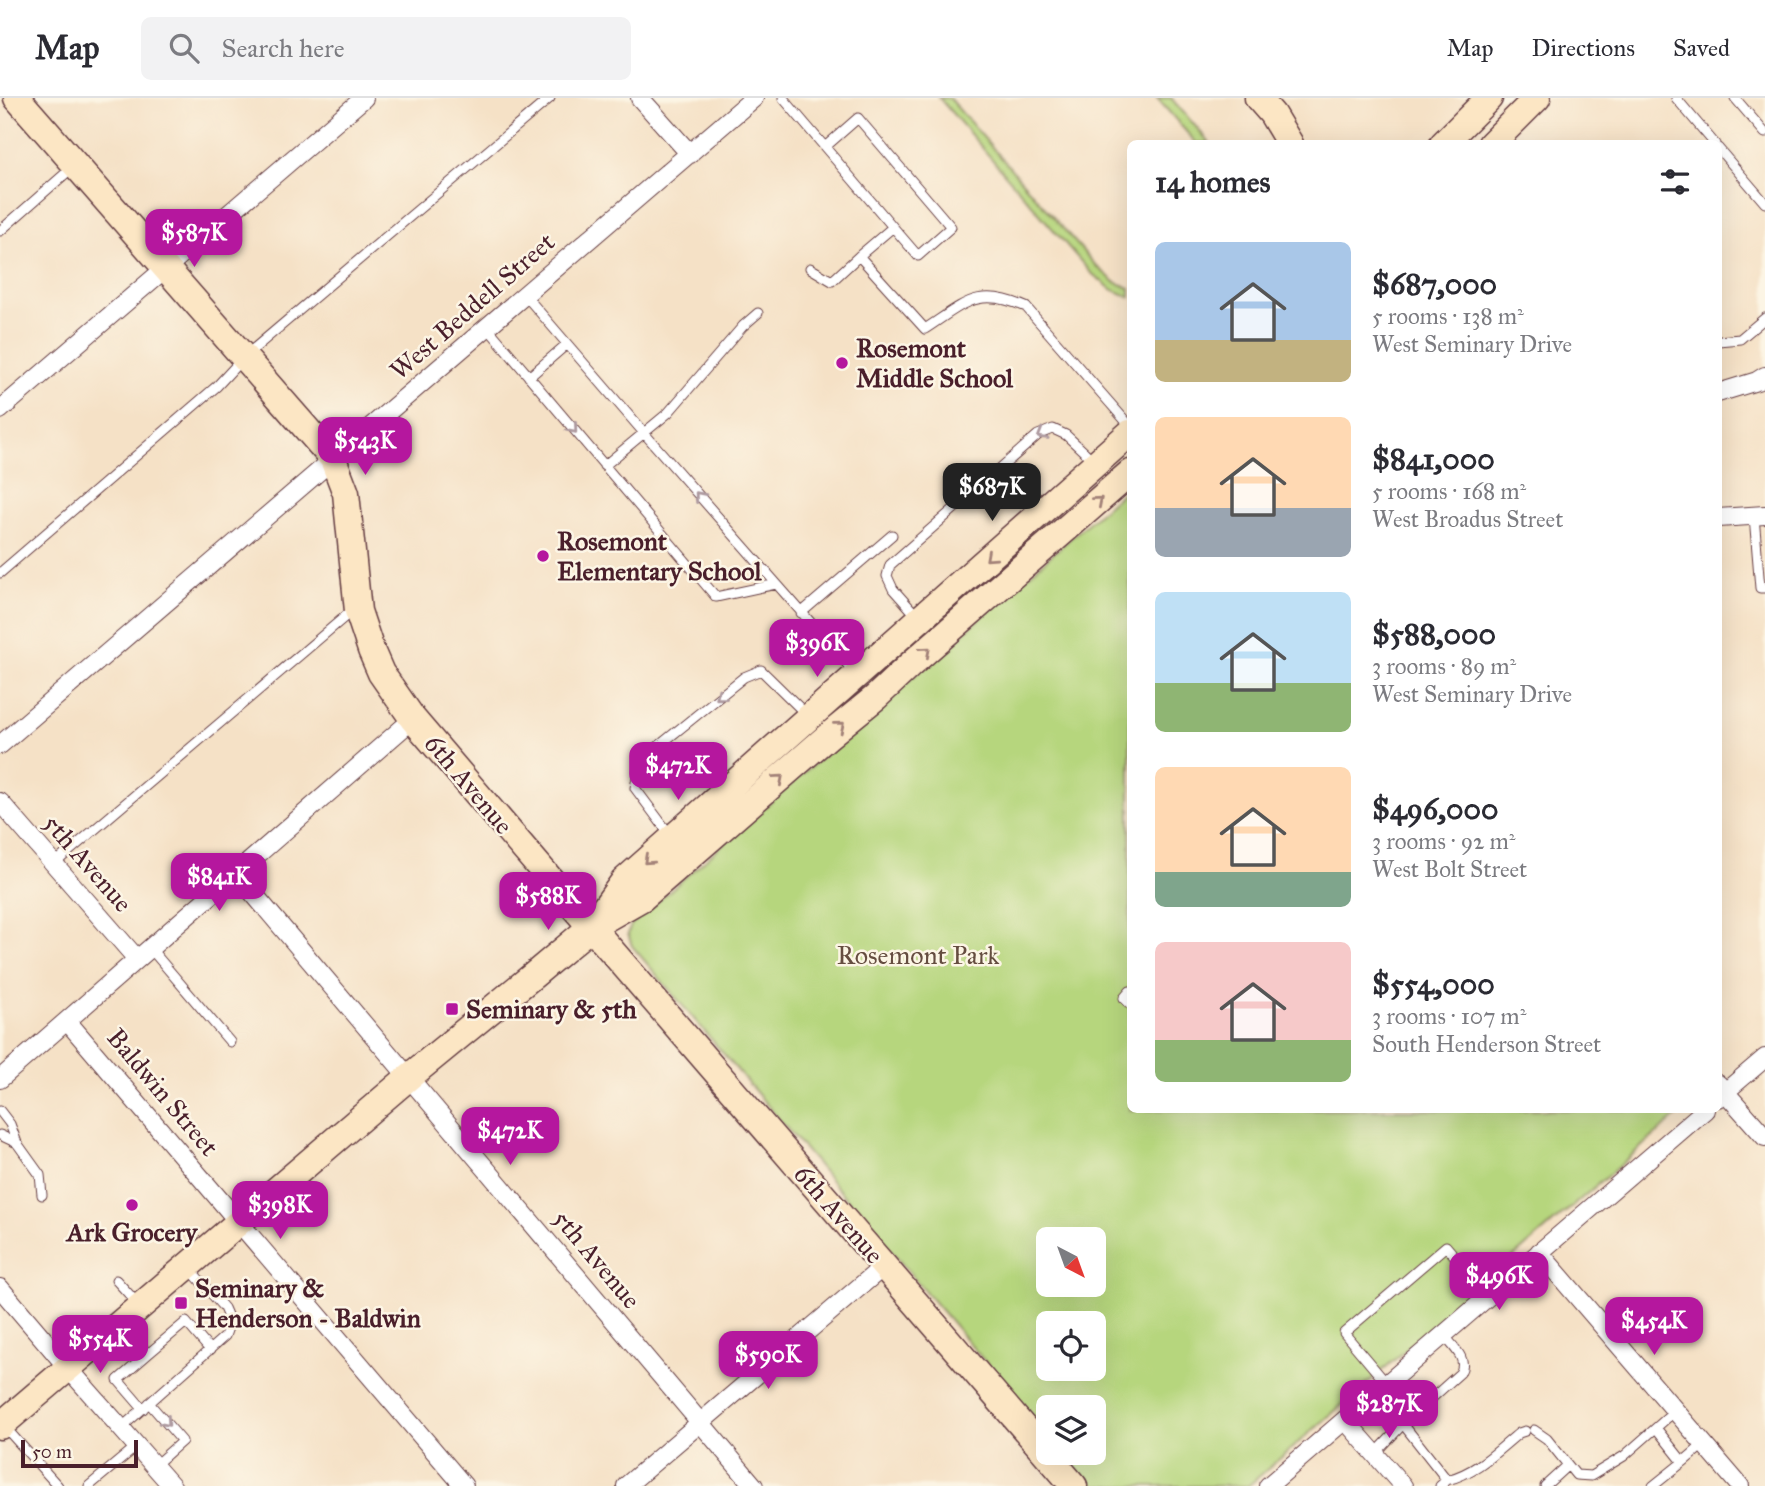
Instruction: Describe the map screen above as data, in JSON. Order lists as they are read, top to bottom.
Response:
{
  "streets": {
    "main road": ["6th Avenue"],
    "street": ["West Beddell Street", "5th Avenue", "Baldwin Street"]
  },
  "crossings": [
    ["West Beddell Street", "6th Avenue"]
  ],
  "parks": ["Rosemont Park"],
  "places": {
    "other": ["Rosemont Middle School", "Rosemont Elementary School", "Ark Grocery"],
    "transit": ["Seminary & 5th", "Seminary & Henderson - Baldwin"]
  },
  "scale_bar": "50 m",
  "north": "bottom right",
  "page": {
    "header": "Map",
    "search": "Search here",
    "nav": ["Map", "Directions", "Saved"],
    "heading": "14 homes",
    "price": [
      "$587K",
      "$543K",
      "$687K",
      "$396K",
      "$472K",
      "$841K",
      "$588K",
      "$472K",
      "$398K",
      "$496K",
      "$454K",
      "$554K",
      "$590K",
      "$287K"
    ],
    "list": [
      {
        "name": "$687,000",
        "note": "5 rooms · 138 m² · West Seminary Drive"
      },
      {
        "name": "$841,000",
        "note": "5 rooms · 168 m² · West Broadus Street"
      },
      {
        "name": "$588,000",
        "note": "3 rooms · 89 m² · West Seminary Drive"
      },
      {
        "name": "$496,000",
        "note": "3 rooms · 92 m² · West Bolt Street"
      },
      {
        "name": "$554,000",
        "note": "3 rooms · 107 m² · South Henderson Street"
      }
    ],
    "scale": "50 m"
  }
}
